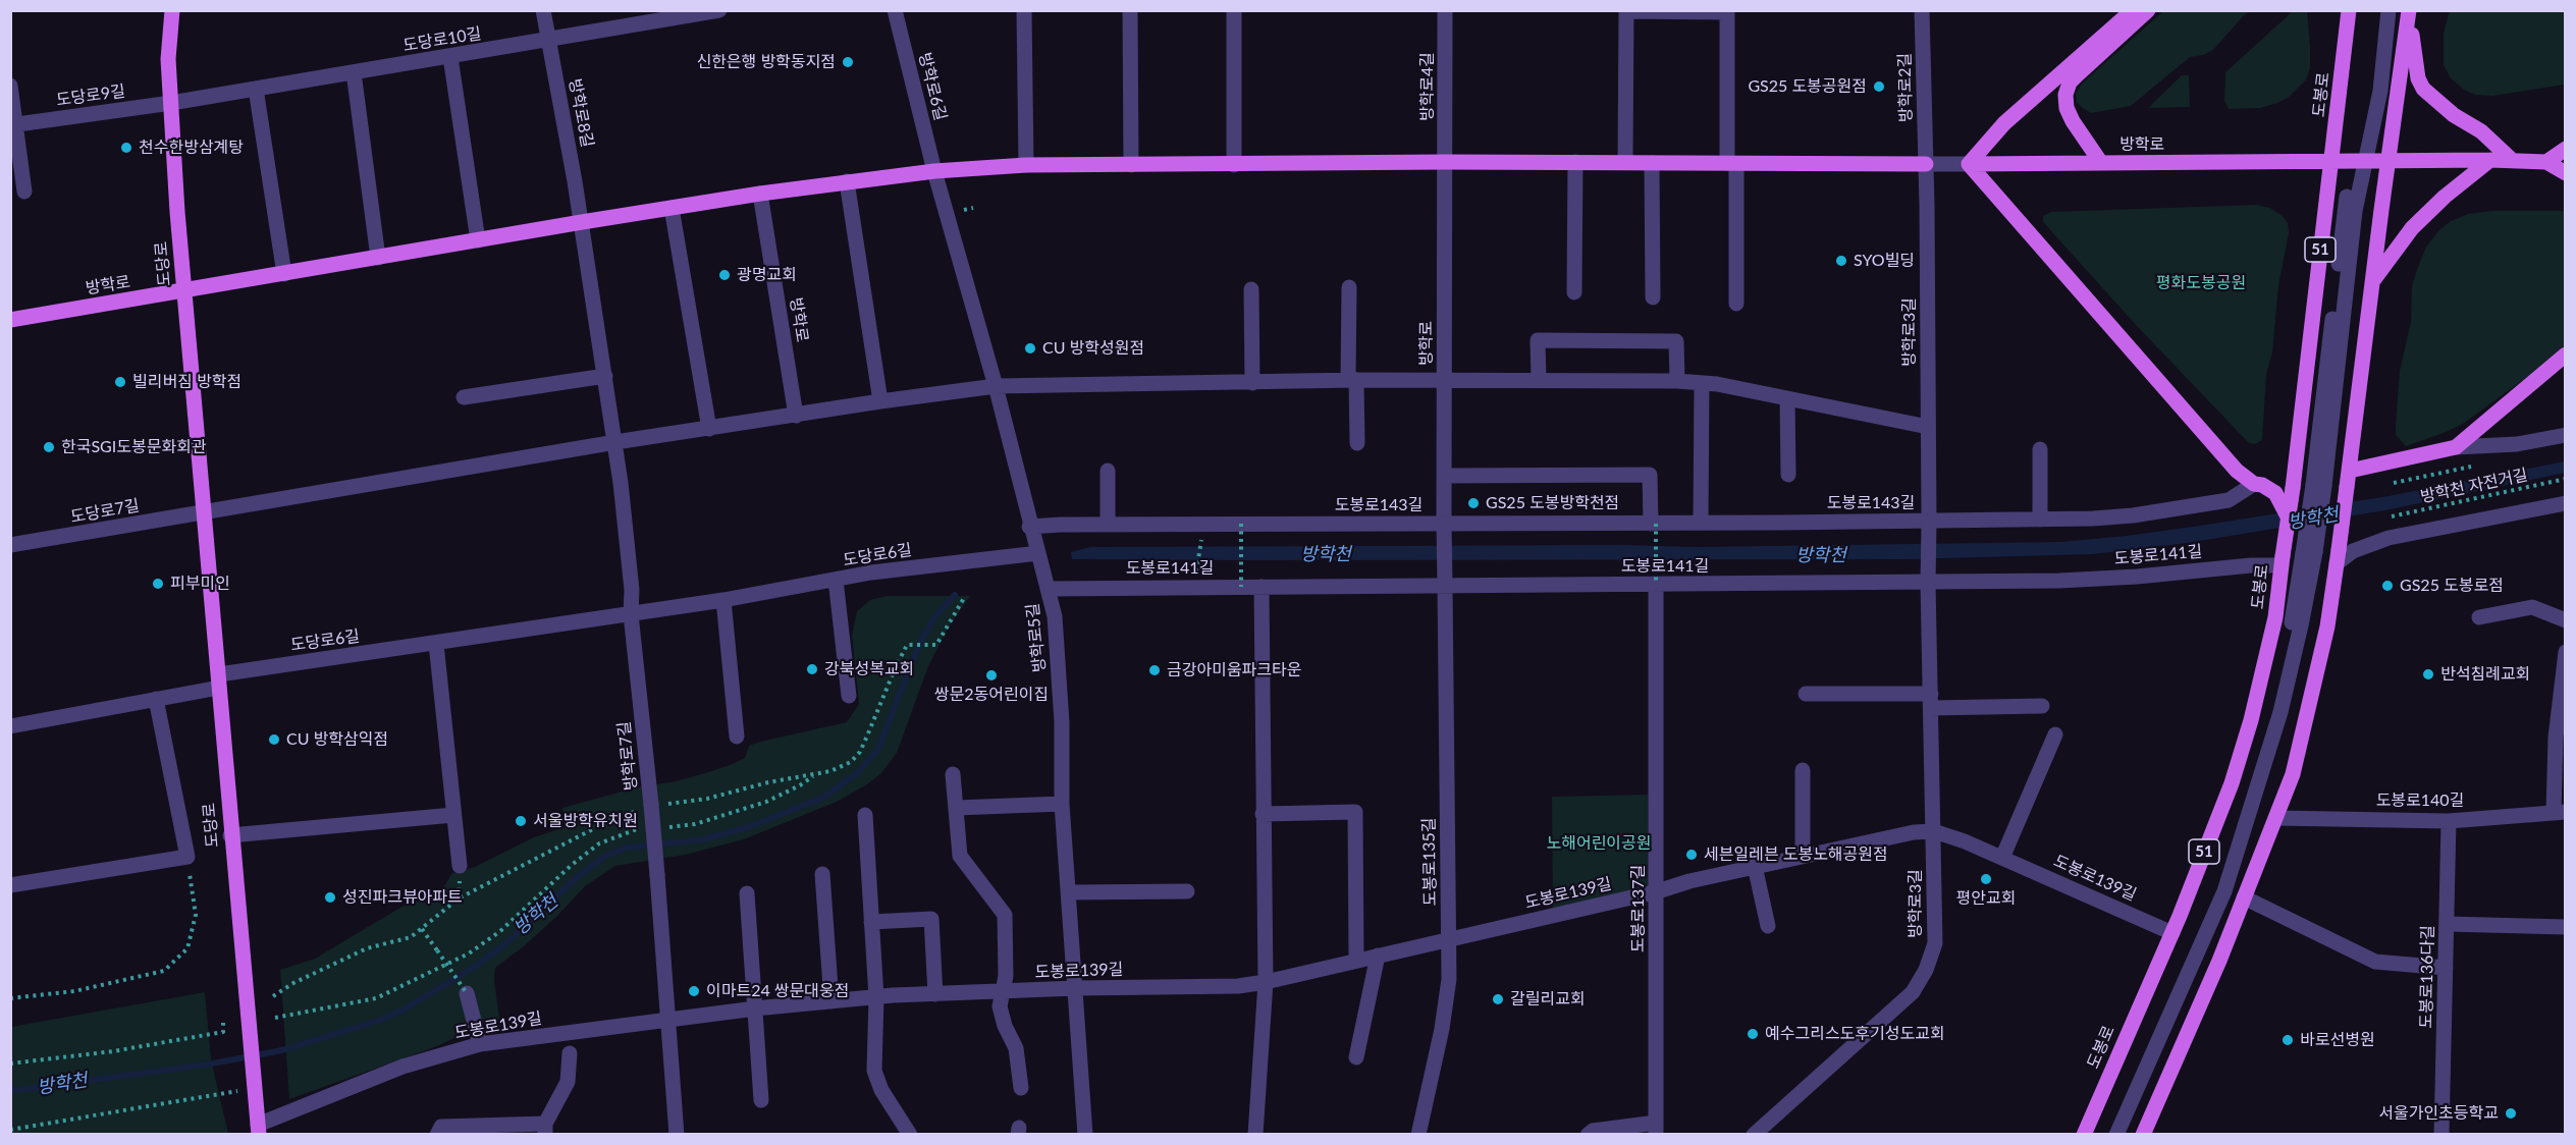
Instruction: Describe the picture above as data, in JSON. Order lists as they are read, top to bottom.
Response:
{
  "streets": {
    "main road": [
      "도봉로",
      "방학로",
      "51",
      "도당로"
    ],
    "street": [
      "도당로10길",
      "방학로6길",
      "방학로4길",
      "방학로2길",
      "도당로9길",
      "방학로8길",
      "방학로3길",
      "도봉로143길",
      "도당로7길",
      "도당로6길",
      "도봉로141길",
      "방학로5길",
      "방학로7길",
      "도봉로140길",
      "도봉로135길",
      "도봉로139길",
      "도봉로137길",
      "도봉로136다길"
    ],
    "path": ["방학천 자전거길"]
  },
  "crossings": [
    ["도당로10길", "도당로9길"],
    ["도당로10길", "방학로8길"],
    ["도당로10길", "도당로"],
    ["방학로6길", "방학로"],
    ["방학로6길", "방학로5길"],
    ["방학로4길", "방학로"],
    ["방학로2길", "방학로"],
    ["방학로2길", "방학로3길"],
    ["도봉로", "방학로"],
    ["도봉로", "도봉로141길"],
    ["도봉로", "도봉로139길"],
    ["도당로9길", "도당로"],
    ["방학로8길", "방학로"],
    ["방학로8길", "방학로7길"],
    ["방학로", "도당로"],
    ["방학로", "방학로3길"],
    ["방학로", "도봉로143길"],
    ["방학로", "방학로5길"],
    ["방학로", "방학로7길"],
    ["방학로", "도봉로135길"],
    ["도당로", "도당로7길"],
    ["도당로", "도당로6길"],
    ["도당로", "도봉로139길"],
    ["방학로3길", "도봉로143길"],
    ["방학로3길", "도봉로141길"],
    ["방학로3길", "도봉로139길"],
    ["도봉로143길", "방학로5길"],
    ["도봉로143길", "도봉로135길"],
    ["도당로6길", "방학로5길"],
    ["도당로6길", "방학로7길"],
    ["도봉로141길", "방학로5길"],
    ["도봉로141길", "도봉로135길"],
    ["도봉로141길", "도봉로137길"],
    ["방학로5길", "도봉로139길"],
    ["방학로7길", "도봉로139길"],
    ["도봉로140길", "도봉로136다길"],
    ["도봉로135길", "도봉로139길"],
    ["도봉로139길", "도봉로137길"]
  ],
  "water": ["방학천"],
  "parks": ["평화도봉공원", "노해어린이공원"],
  "places": [
    "신한은행 방학동지점",
    "GS25 도봉공원점",
    "천수한방삼계탕",
    "SYO빌딩",
    "광명교회",
    "CU 방학성원점",
    "빌리버짐 방학점",
    "한국SGI도봉문화회관",
    "GS25 도봉방학천점",
    "피부미인",
    "GS25 도봉로점",
    "강북성복교회",
    "금강아미움파크타운",
    "반석침례교회",
    "쌍문2동어린이집",
    "CU 방학삼익점",
    "서울방학유치원",
    "세븐일레븐 도봉노해공원점",
    "평안교회",
    "성진파크뷰아파트",
    "이마트24 쌍문대웅점",
    "갈릴리교회",
    "예수그리스도후기성도교회",
    "바로선병원",
    "서울가인초등학교"
  ]
}
